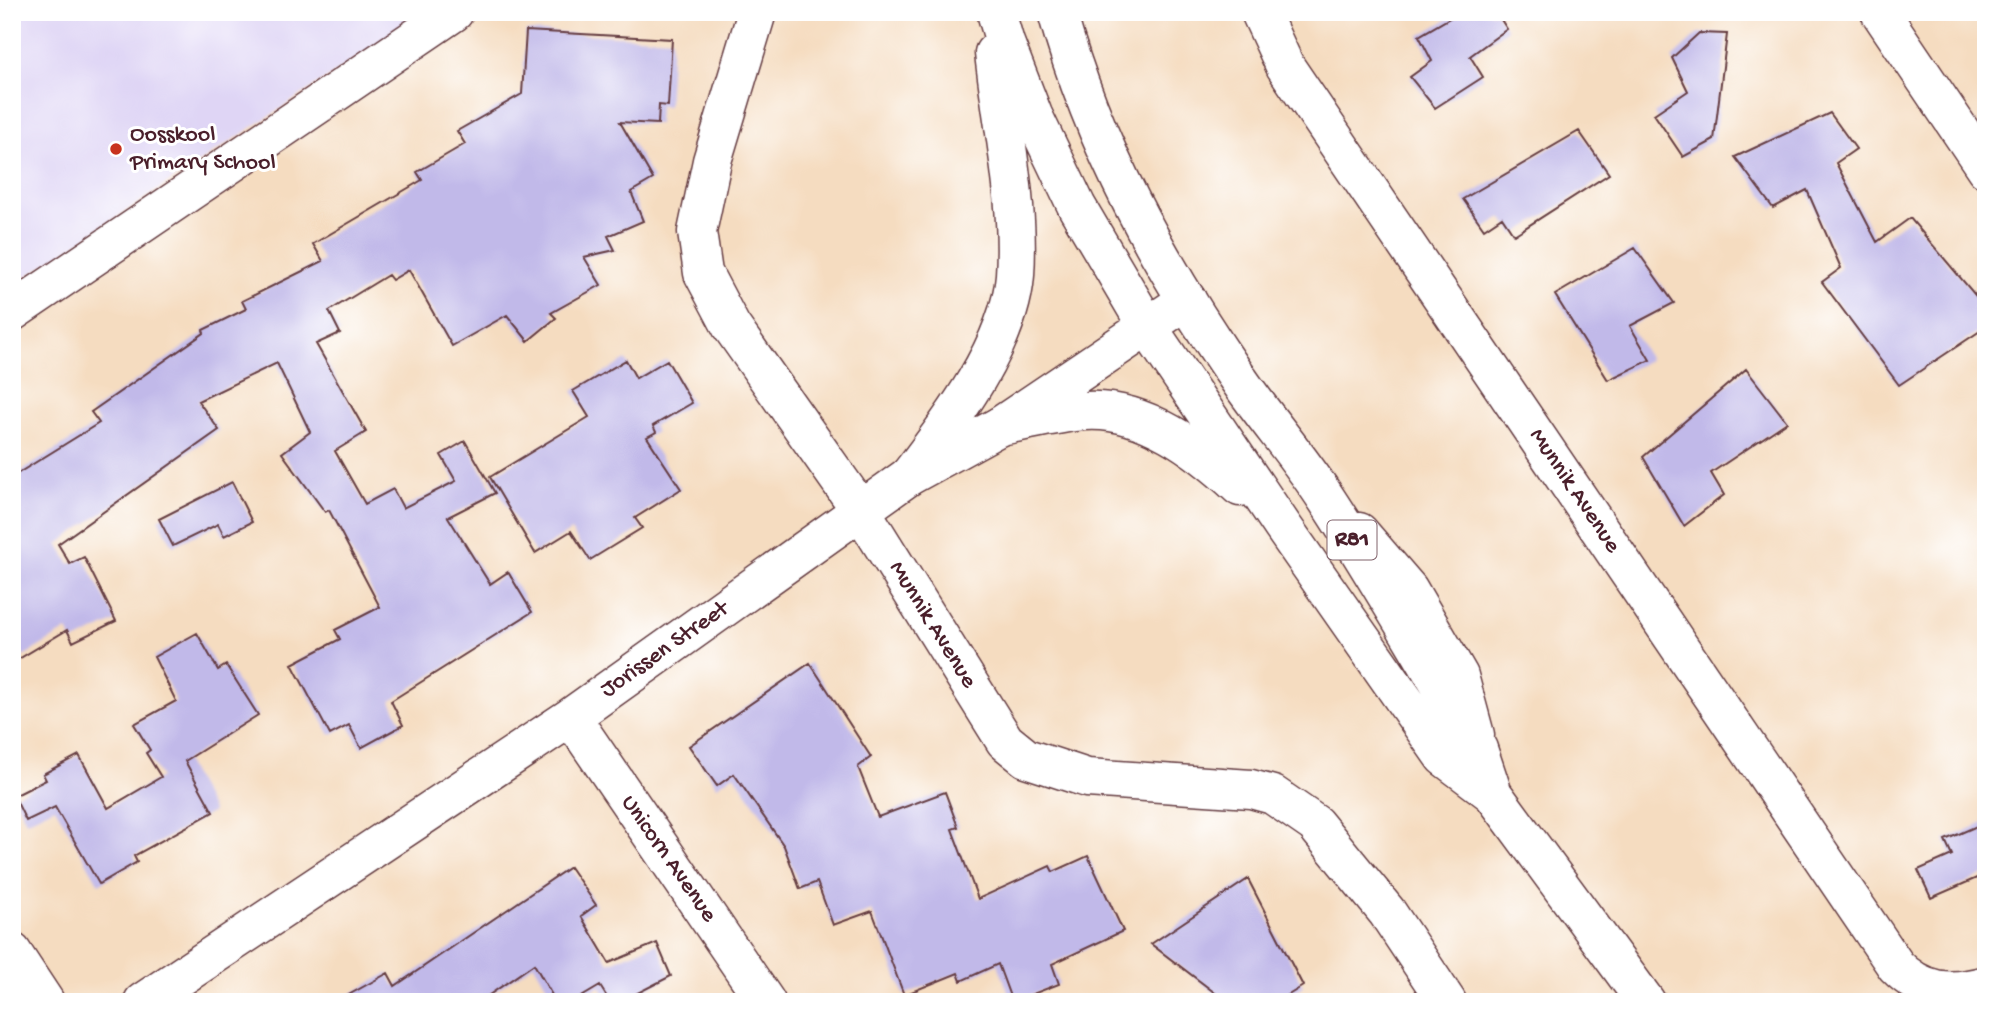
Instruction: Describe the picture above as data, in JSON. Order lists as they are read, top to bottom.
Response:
{
  "streets": {
    "street": [
      "Munnik Avenue",
      "R81",
      "Jorissen Street",
      "Unicorn Avenue"
    ]
  },
  "crossings": [
    ["Munnik Avenue", "Jorissen Street"],
    ["R81", "Jorissen Street"],
    ["Jorissen Street", "Unicorn Avenue"]
  ],
  "places": ["Oosskool Primary School"]
}
